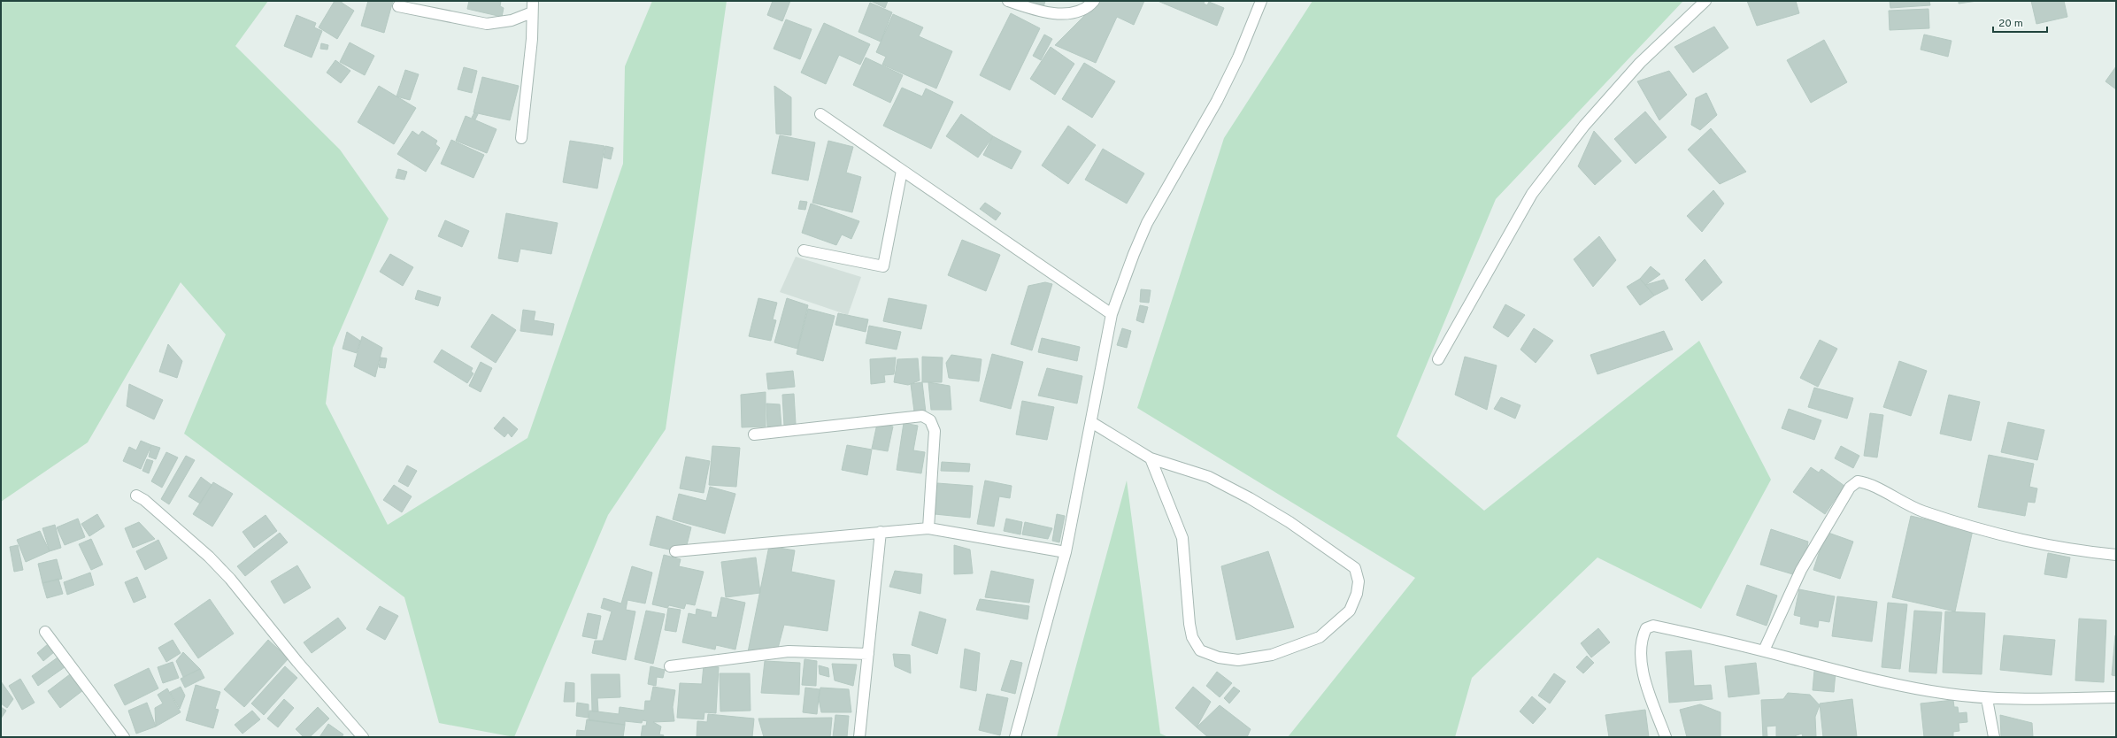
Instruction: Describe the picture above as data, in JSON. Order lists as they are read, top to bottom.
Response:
{
  "scale_bar": "20 m"
}
